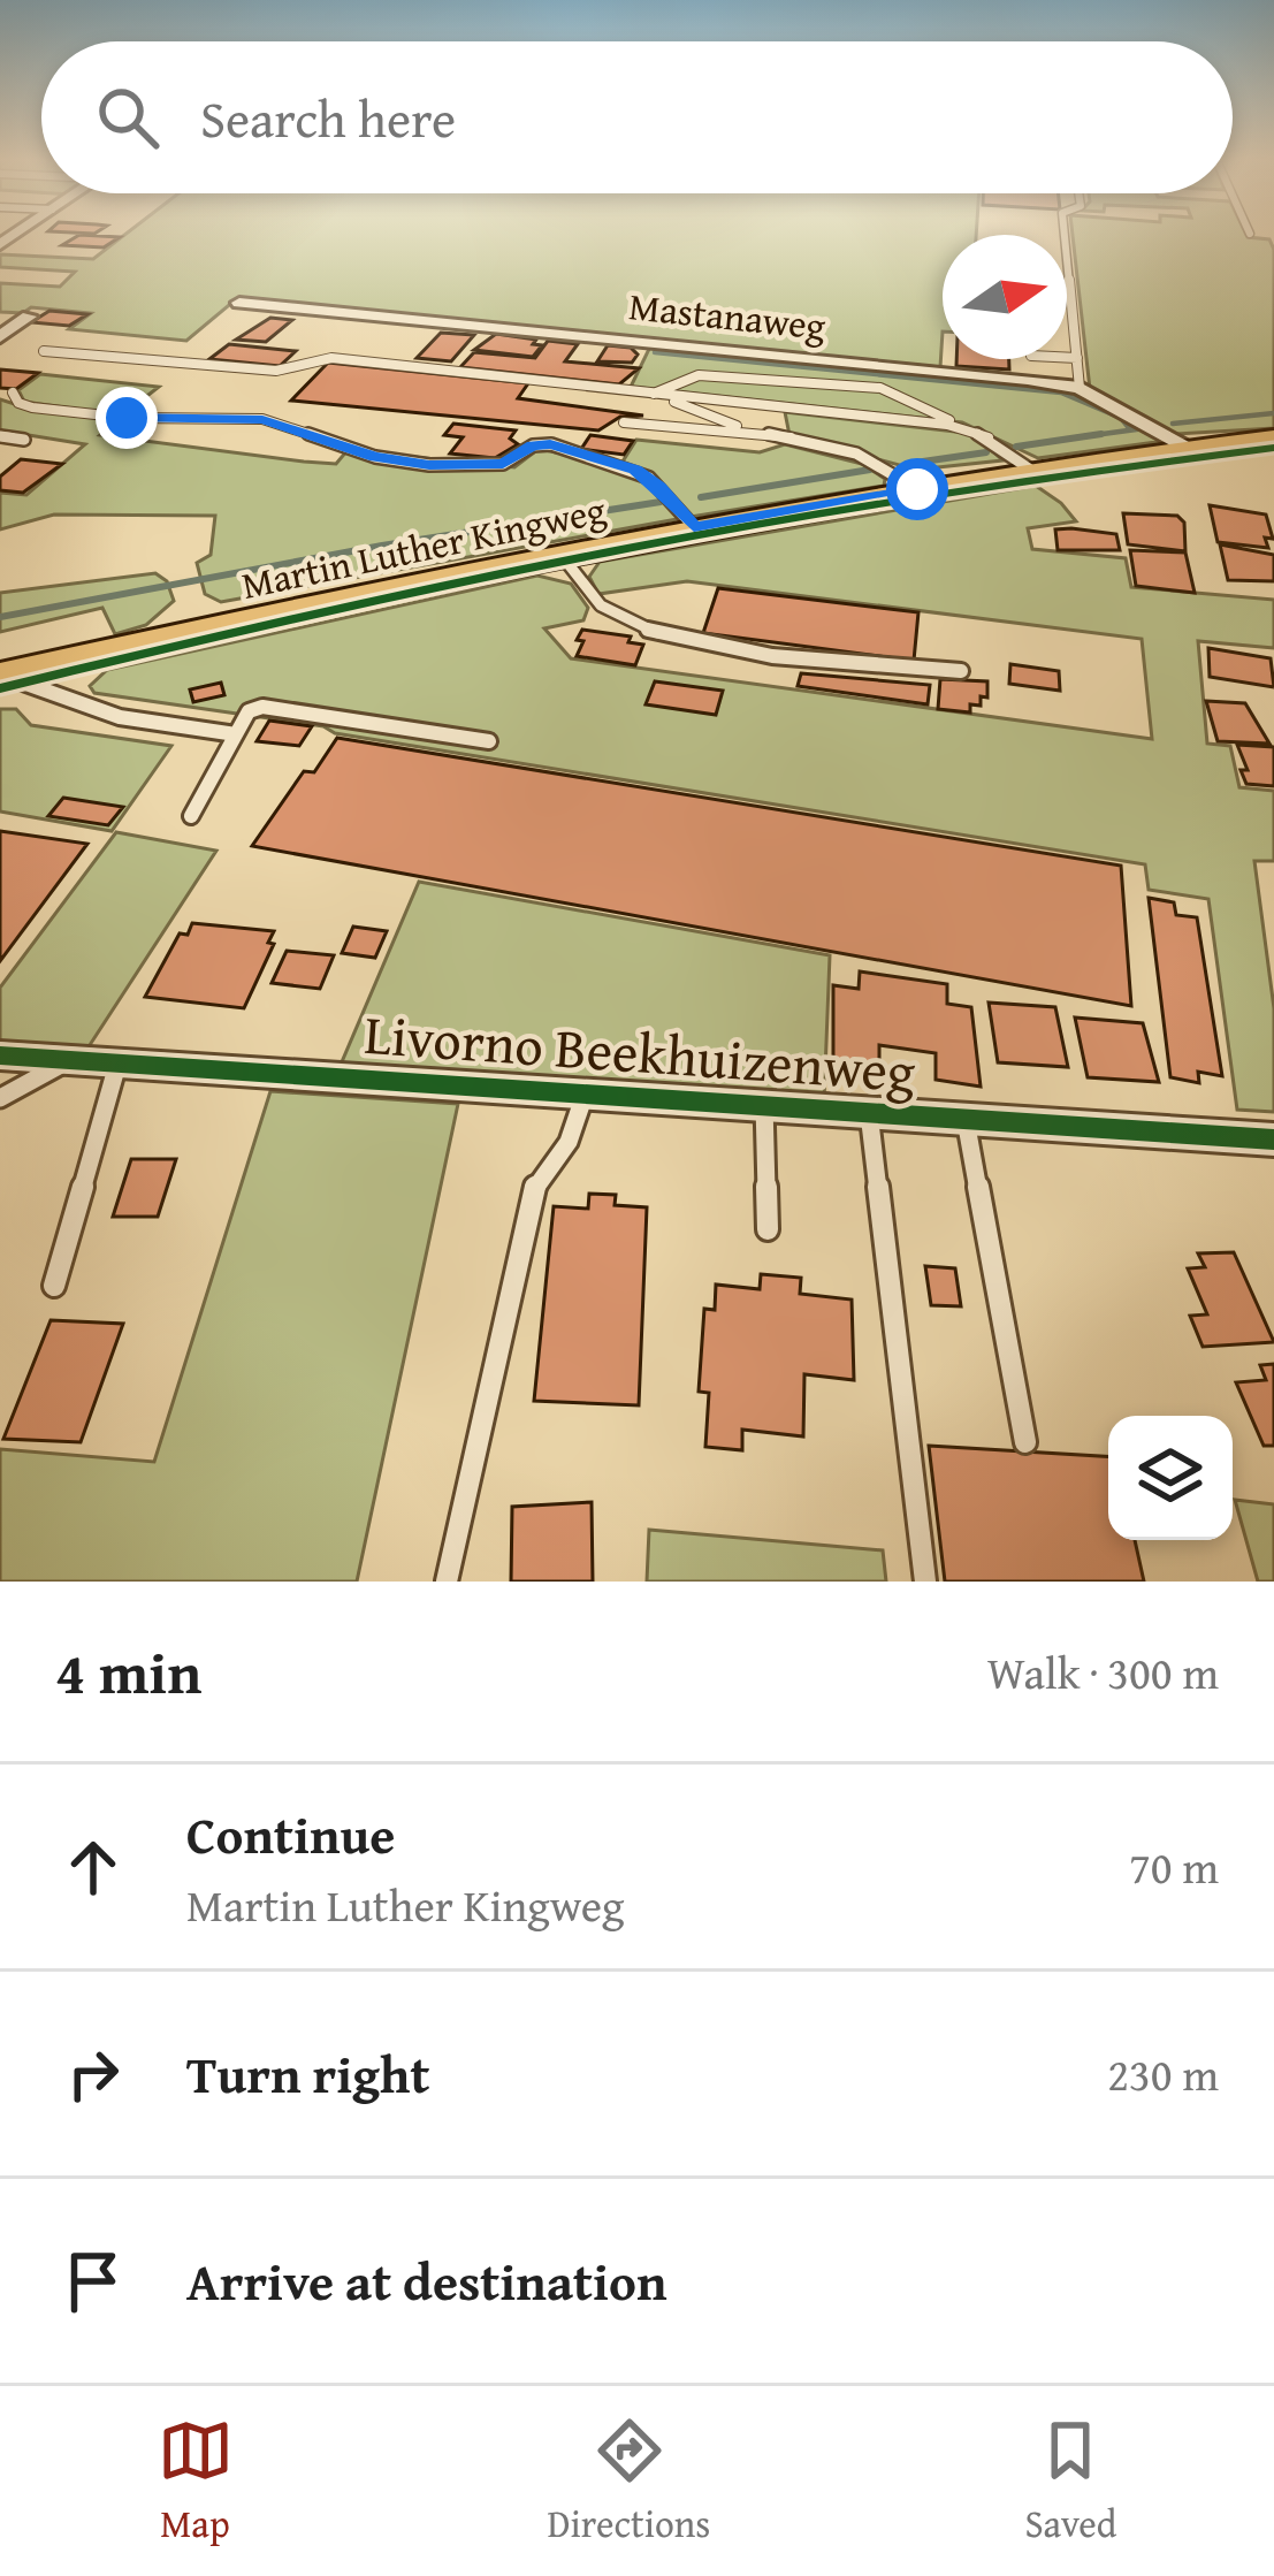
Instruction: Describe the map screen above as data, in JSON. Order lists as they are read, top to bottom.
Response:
{
  "streets": {
    "main road": ["Martin Luther Kingweg"],
    "street": ["Mastanaweg", "Livorno Beekhuizenweg"]
  },
  "crossings": [
    ["Mastanaweg", "Martin Luther Kingweg"]
  ],
  "north": "right",
  "page": {
    "search": "Search here",
    "heading": ["4 min", "Walk · 300 m"],
    "list": [
      ["Continue", "Martin Luther Kingweg", "70 m"],
      ["Turn right", "230 m"],
      "Arrive at destination"
    ],
    "nav": ["Map", "Directions", "Saved"]
  }
}
